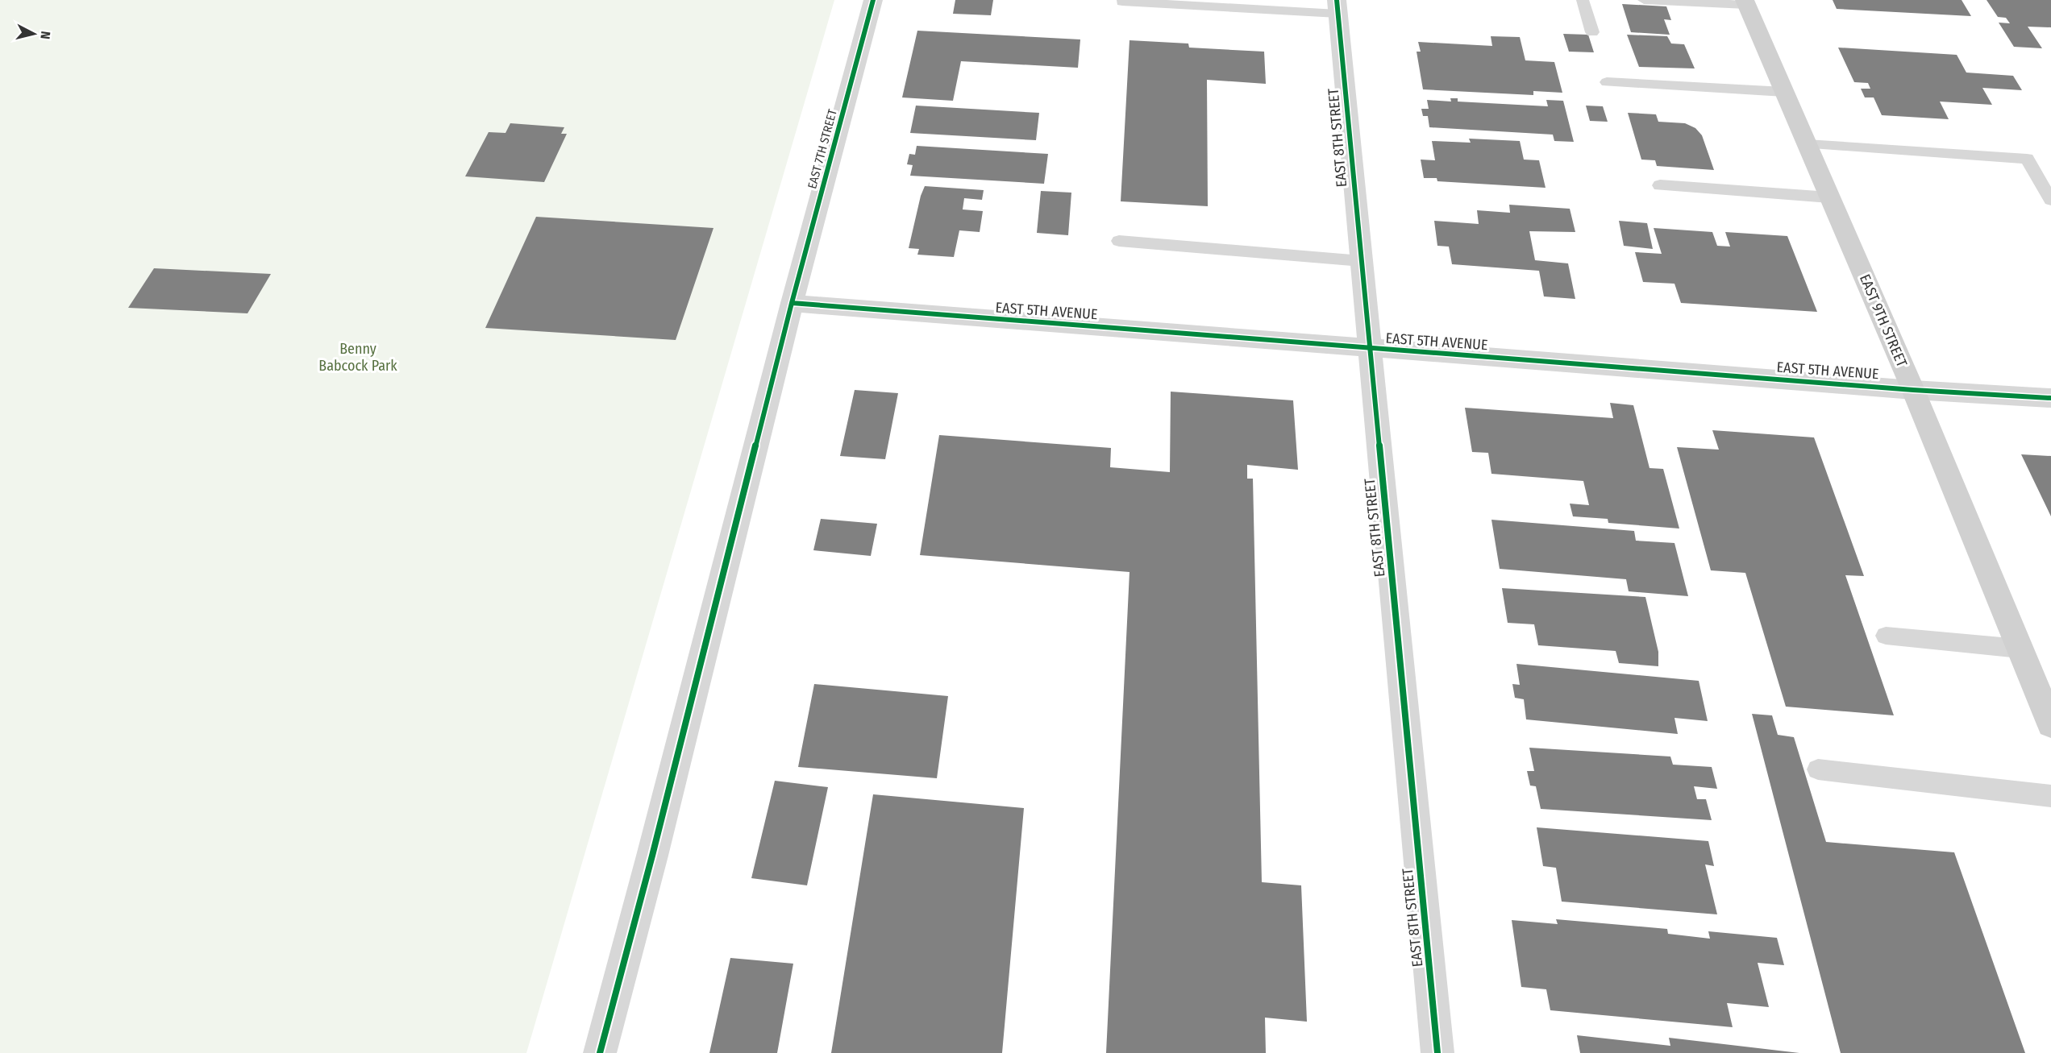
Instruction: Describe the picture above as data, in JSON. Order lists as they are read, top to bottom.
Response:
{
  "streets": {
    "main road": ["EAST 9TH STREET"],
    "street": ["EAST 8TH STREET", "EAST 7TH STREET", "EAST 5TH AVENUE"]
  },
  "crossings": [
    ["EAST 8TH STREET", "EAST 5TH AVENUE"],
    ["EAST 7TH STREET", "EAST 5TH AVENUE"],
    ["EAST 5TH AVENUE", "EAST 9TH STREET"]
  ],
  "parks": ["Benny Babcock Park"],
  "north": "right"
}
